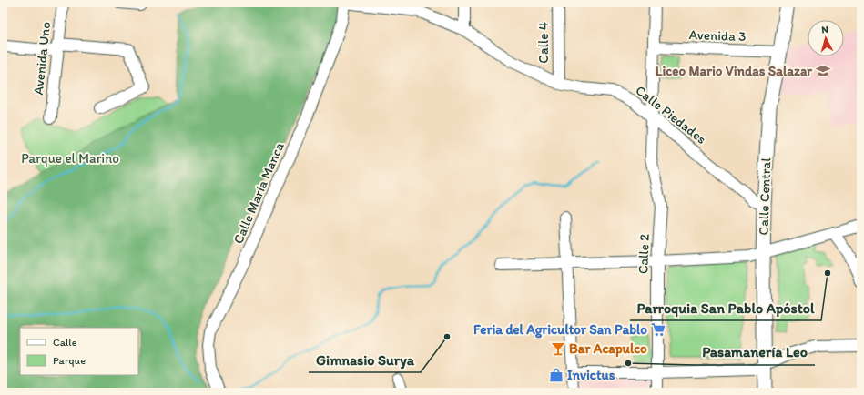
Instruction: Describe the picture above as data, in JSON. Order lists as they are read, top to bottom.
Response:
{
  "streets": {
    "main road": ["Calle Central"],
    "street": [
      "Avenida 3",
      "Calle 4",
      "Avenida Uno",
      "Calle Piedades",
      "Calle María Manca",
      "Calle 2"
    ]
  },
  "crossings": [
    ["Avenida 3", "Calle Central"],
    ["Avenida 3", "Calle 2"],
    ["Calle 4", "Calle Piedades"],
    ["Calle Piedades", "Calle María Manca"],
    ["Calle Piedades", "Calle Central"],
    ["Calle Piedades", "Calle 2"]
  ],
  "parks": ["Parque el Marino"],
  "places": {
    "school or university": ["Liceo Mario Vindas Salazar"],
    "other": ["Parroquia San Pablo Apóstol", "Gimnasio Surya", "Pasamanería Leo"],
    "supermarket": ["Feria del Agricultor San Pablo"],
    "bar": ["Bar Acapulco"],
    "shop": ["Invictus"]
  },
  "legend": ["Calle", "Parque"],
  "north": "top"
}
